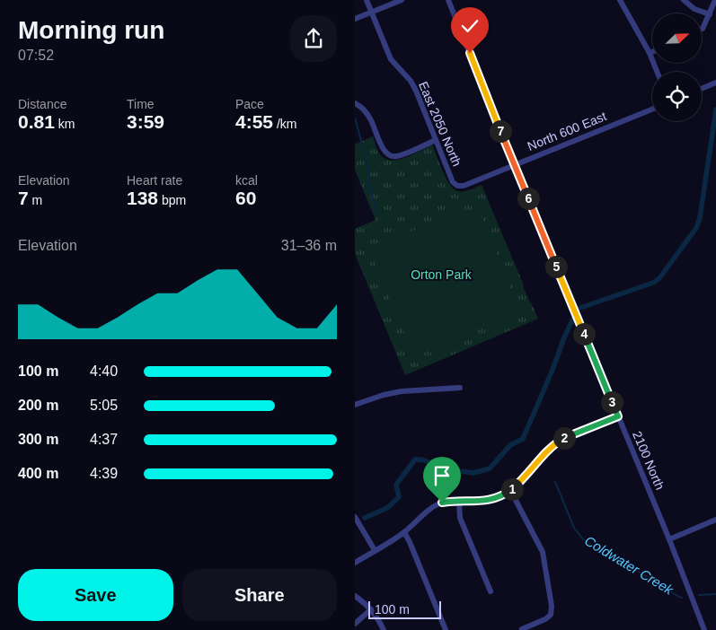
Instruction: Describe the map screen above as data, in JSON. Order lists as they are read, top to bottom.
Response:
{
  "streets": {
    "street": ["East 2050 North", "North 600 East", "2100 North"]
  },
  "crossings": [
    ["East 2050 North", "North 600 East"],
    ["North 600 East", "2100 North"]
  ],
  "water": ["Coldwater Creek"],
  "parks": ["Orton Park"],
  "scale_bar": "100 m",
  "north": "top right",
  "page": {
    "heading": ["Morning run", "07:52"],
    "stats": [
      ["Distance", "0.81 km"],
      ["Time", "3:59"],
      ["Pace", "4:55 /km"],
      ["Elevation", "7 m"],
      ["Heart rate", "138 bpm"],
      ["kcal", "60"]
    ],
    "pins": [
      "7",
      "6",
      "5",
      "4",
      "3",
      "2",
      "1"
    ],
    "chart": ["Elevation", "31–36 m"],
    "list": [
      {
        "name": "100 m",
        "note": "4:40"
      },
      {
        "name": "200 m",
        "note": "5:05"
      },
      {
        "name": "300 m",
        "note": "4:37"
      },
      {
        "name": "400 m",
        "note": "4:39"
      }
    ],
    "buttons": ["Save", "Share"],
    "scale": "100 m"
  }
}
